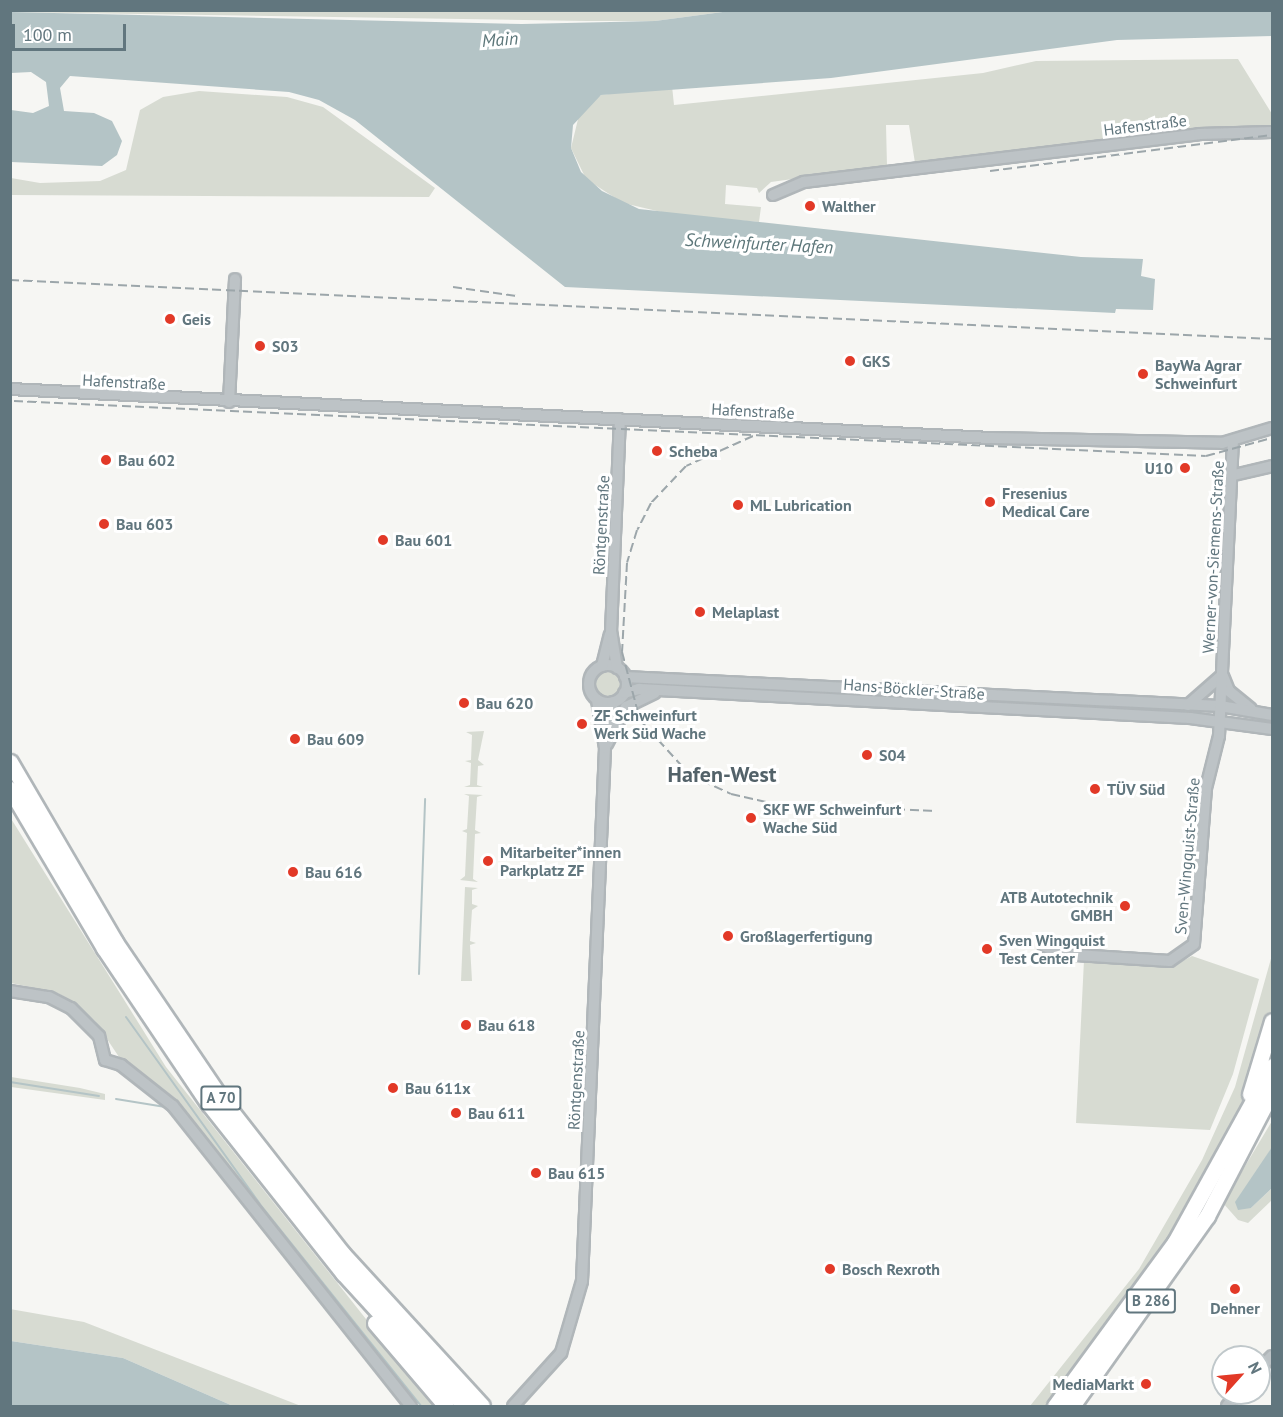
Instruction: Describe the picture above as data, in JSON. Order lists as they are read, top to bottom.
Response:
{
  "streets": {
    "highway": ["A 70", "B 286"],
    "street": [
      "Hafenstraße",
      "Röntgenstraße",
      "Werner-von-Siemens-Straße",
      "Hans-Böckler-Straße",
      "Sven-Wingquist-Straße"
    ]
  },
  "crossings": [
    ["Hafenstraße", "Röntgenstraße"],
    ["Hafenstraße", "Werner-von-Siemens-Straße"],
    ["Röntgenstraße", "Hans-Böckler-Straße"],
    ["Werner-von-Siemens-Straße", "Hans-Böckler-Straße"],
    ["Werner-von-Siemens-Straße", "Sven-Wingquist-Straße"],
    ["Hans-Böckler-Straße", "Sven-Wingquist-Straße"]
  ],
  "districts": ["Hafen-West"],
  "water": ["Main", "Schweinfurter Hafen"],
  "places": [
    "Walther",
    "Geis",
    "S03",
    "GKS",
    "BayWa Agrar Schweinfurt",
    "Scheba",
    "Bau 602",
    "U10",
    "Fresenius Medical Care",
    "ML Lubrication",
    "Bau 603",
    "Bau 601",
    "Melaplast",
    "Bau 620",
    "ZF Schweinfurt Werk Süd Wache",
    "Bau 609",
    "S04",
    "TÜV Süd",
    "SKF WF Schweinfurt Wache Süd",
    "Mitarbeiter*innen Parkplatz ZF",
    "Bau 616",
    "ATB Autotechnik GMBH",
    "Großlagerfertigung",
    "Sven Wingquist Test Center",
    "Bau 618",
    "Bau 611x",
    "Bau 611",
    "Bau 615",
    "Bosch Rexroth",
    "Dehner",
    "MediaMarkt"
  ],
  "scale_bar": "100 m",
  "north": "top right"
}
